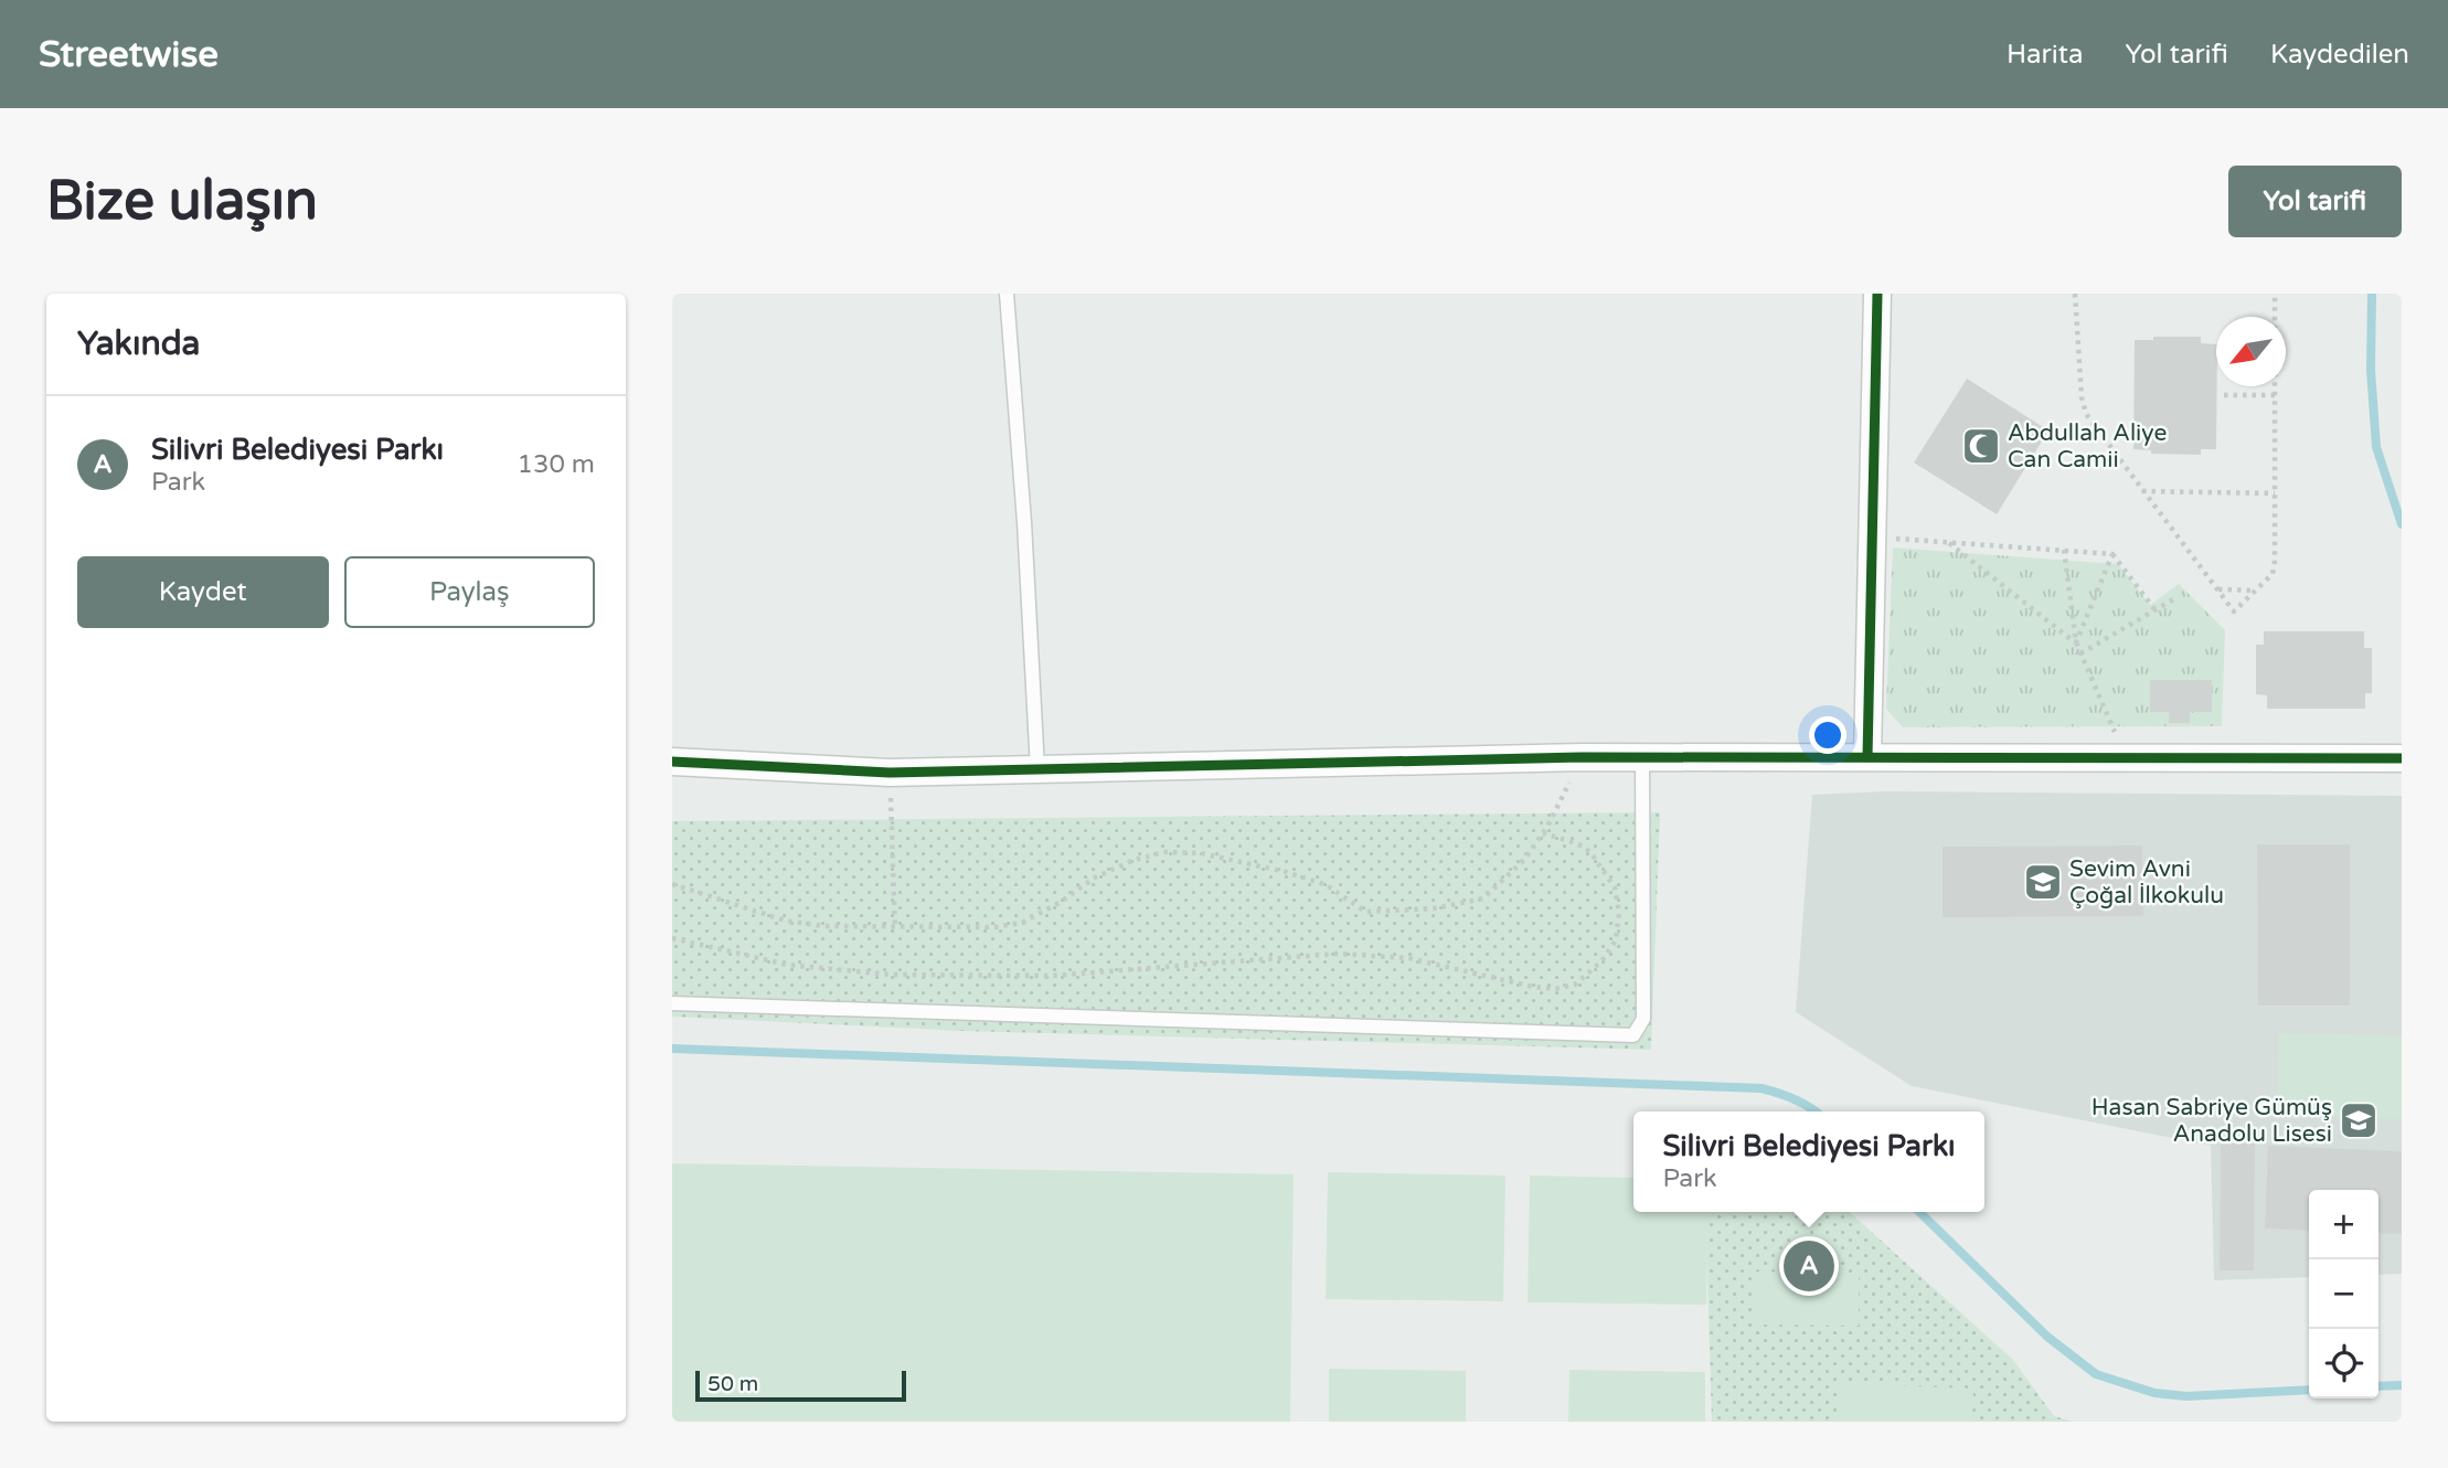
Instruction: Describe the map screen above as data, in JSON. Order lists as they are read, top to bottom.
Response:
{
  "places": {
    "mosque": ["Abdullah Aliye Can Camii"],
    "school or university": ["Sevim Avni Çoğal İlkokulu", "Hasan Sabriye Gümüş Anadolu Lisesi"]
  },
  "scale_bar": "50 m",
  "north": "bottom left",
  "page": {
    "header": "Streetwise",
    "nav": ["Harita", "Yol tarifi", "Kaydedilen"],
    "buttons": [
      "Yol tarifi",
      ["Kaydet", "Paylaş"]
    ],
    "title": "Bize ulaşın",
    "heading": "Yakında",
    "list": [
      {
        "mark": "A",
        "name": "Silivri Belediyesi Parkı",
        "note": "Park",
        "value": "130 m"
      }
    ],
    "popup": ["Silivri Belediyesi Parkı", "Park"],
    "map_buttons": ["+", "−"],
    "pins": "A",
    "scale": "50 m"
  }
}
